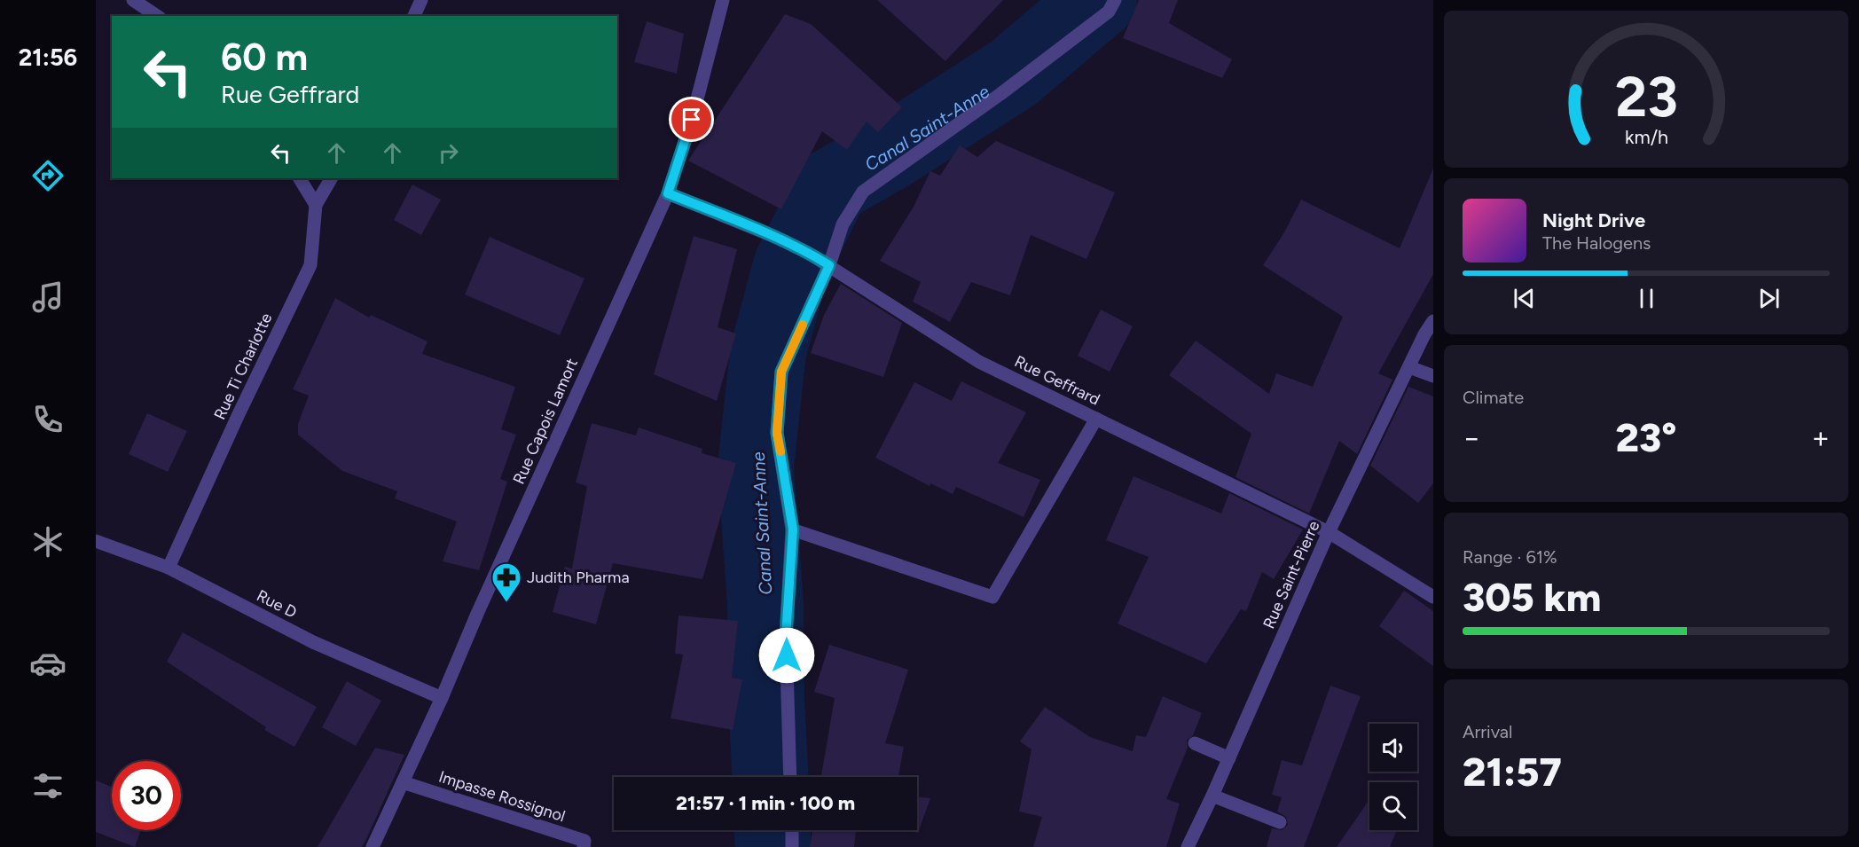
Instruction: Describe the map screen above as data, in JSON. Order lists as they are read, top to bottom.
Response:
{
  "streets": {
    "street": [
      "Rue Ti Charlotte",
      "Rue Geffrard",
      "Rue Capois Lamort",
      "Rue Saint-Pierre",
      "Rue D",
      "Impasse Rossignol"
    ]
  },
  "crossings": [
    ["Rue Ti Charlotte", "Rue D"],
    ["Rue Geffrard", "Rue Capois Lamort"],
    ["Rue Geffrard", "Rue Saint-Pierre"],
    ["Rue Capois Lamort", "Rue D"],
    ["Rue Capois Lamort", "Impasse Rossignol"]
  ],
  "water": ["Canal Saint-Anne"],
  "places": {
    "pharmacy": ["Judith Pharma"]
  },
  "page": {
    "tabs": "21:56",
    "turn": ["60 m", "Rue Geffrard"],
    "song": ["Night Drive", "The Halogens"],
    "tile": [
      "Climate",
      ["Range · 61%", "305 km"],
      ["Arrival", "21:57"]
    ],
    "heat": ["−", "23°", "+"],
    "limit": "30",
    "trip": "21:57 · 1 min · 100 m",
    "gauge": ["23", "km/h"]
  }
}
